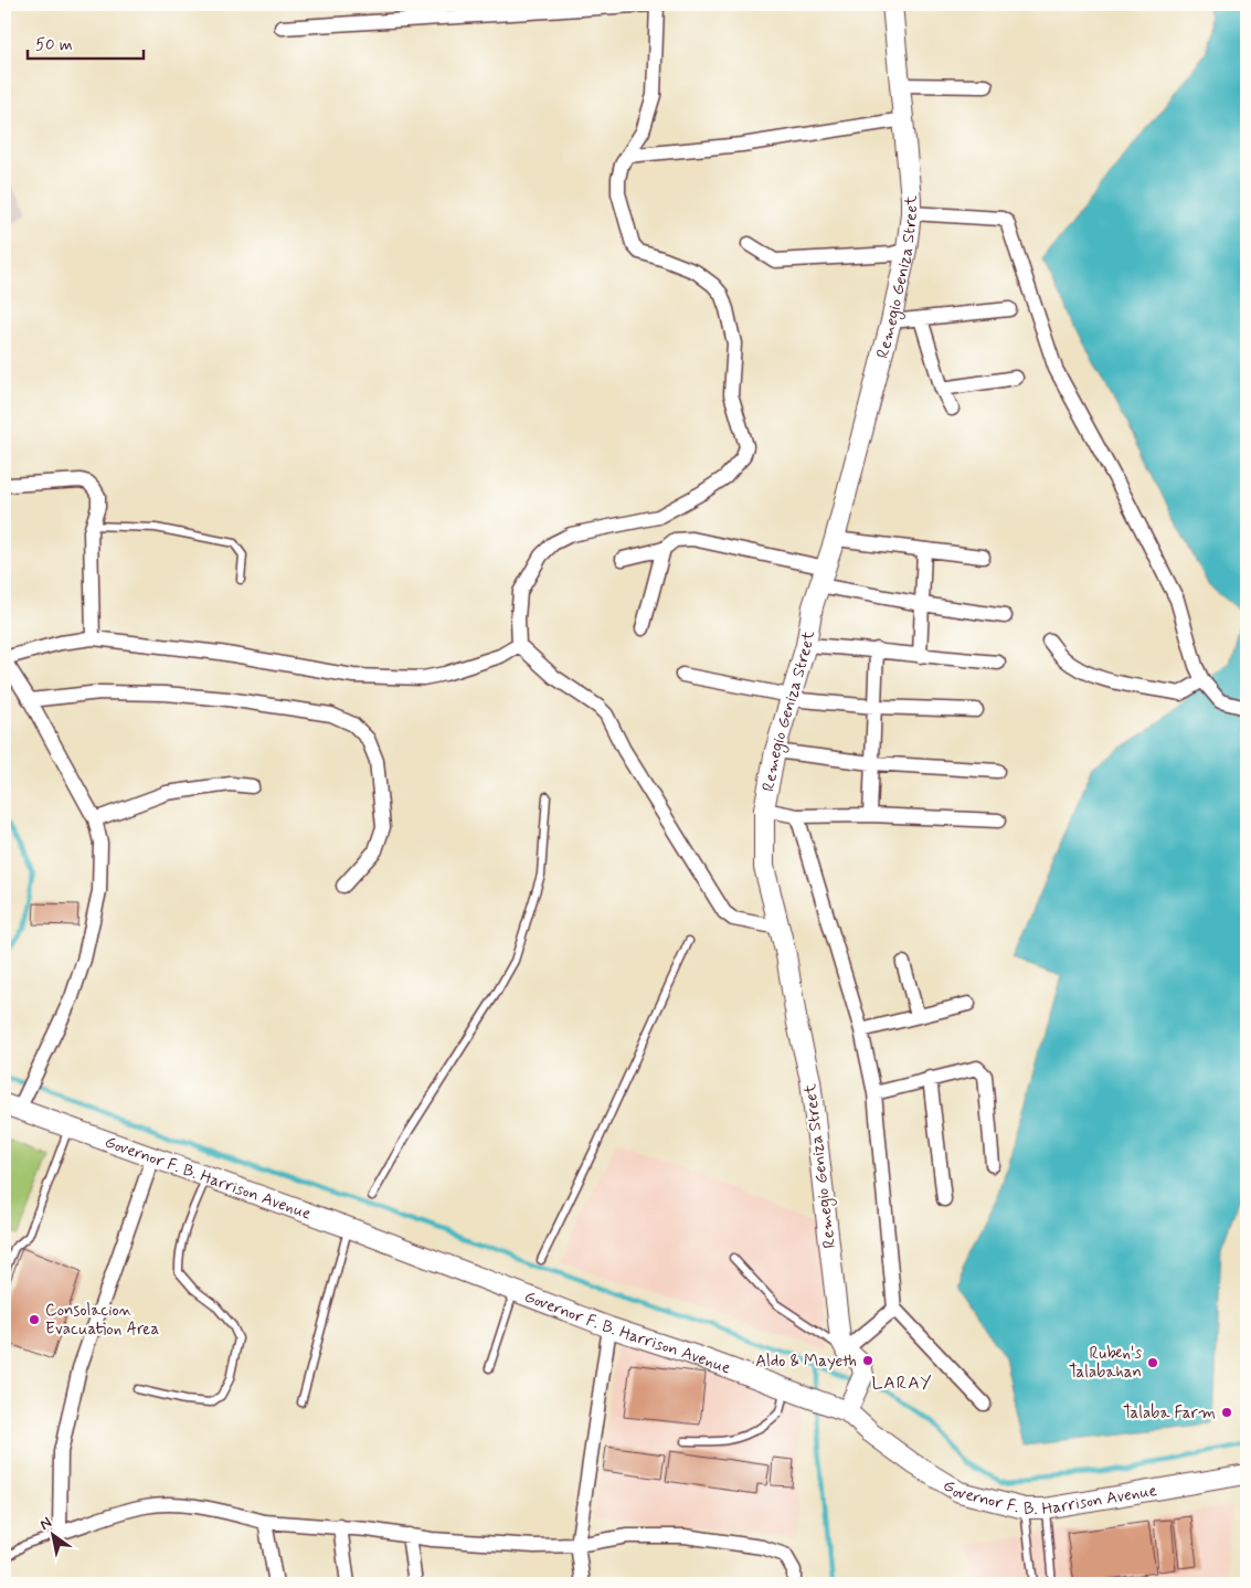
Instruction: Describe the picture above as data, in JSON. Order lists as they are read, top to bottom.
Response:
{
  "streets": {
    "street": ["Remegio Geniza Street", "Governor F. B. Harrison Avenue"]
  },
  "crossings": [
    ["Remegio Geniza Street", "Governor F. B. Harrison Avenue"]
  ],
  "districts": ["LARAY"],
  "places": [
    "Consolacion Evacuation Area",
    "Aldo & Mayeth",
    "Ruben's Talabahan",
    "Talaba Farm"
  ],
  "scale_bar": "50 m",
  "north": "top left"
}
